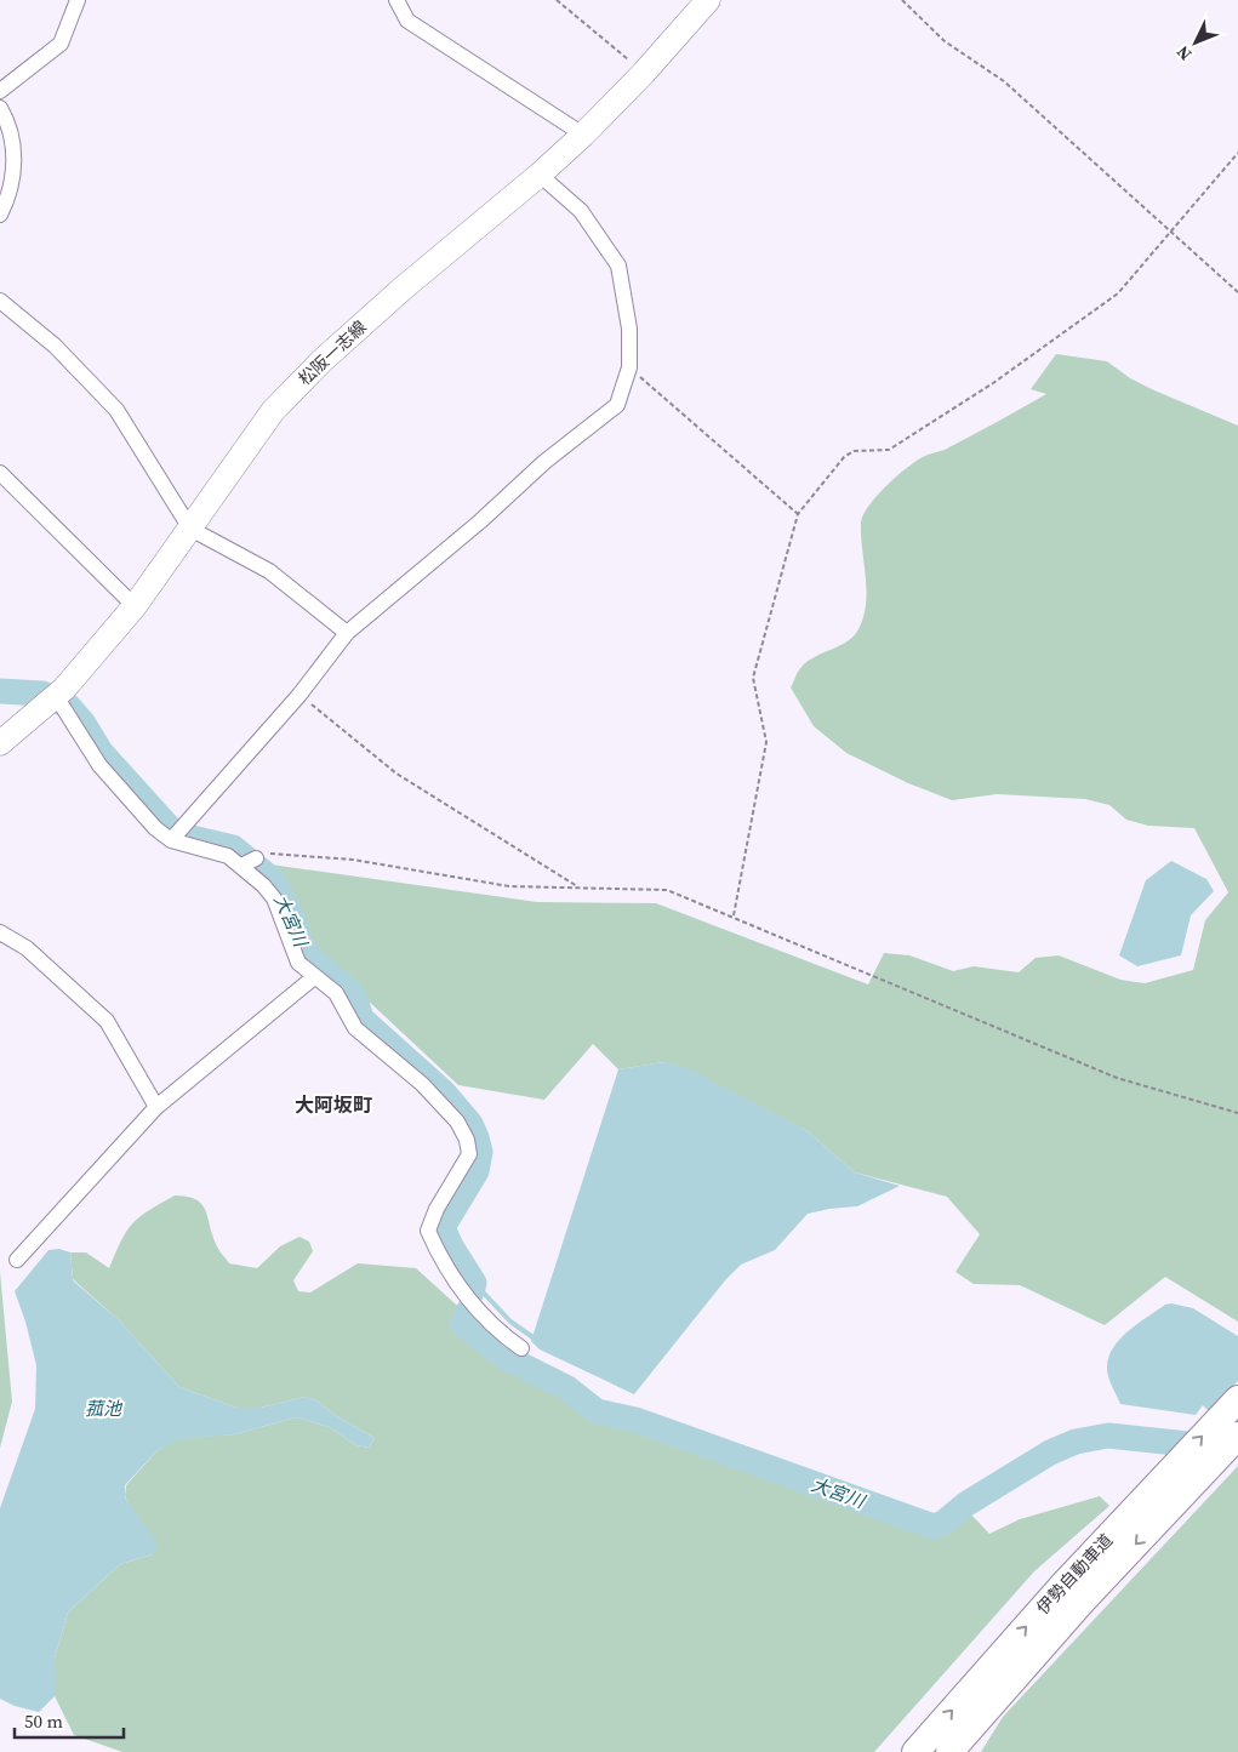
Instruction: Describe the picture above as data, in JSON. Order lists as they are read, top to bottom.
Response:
{
  "streets": {
    "highway": ["伊勢自動車道"],
    "main road": ["松阪一志線"]
  },
  "districts": ["大阿坂町"],
  "water": ["大宮川", "菰池"],
  "scale_bar": "50 m",
  "north": "bottom left"
}
